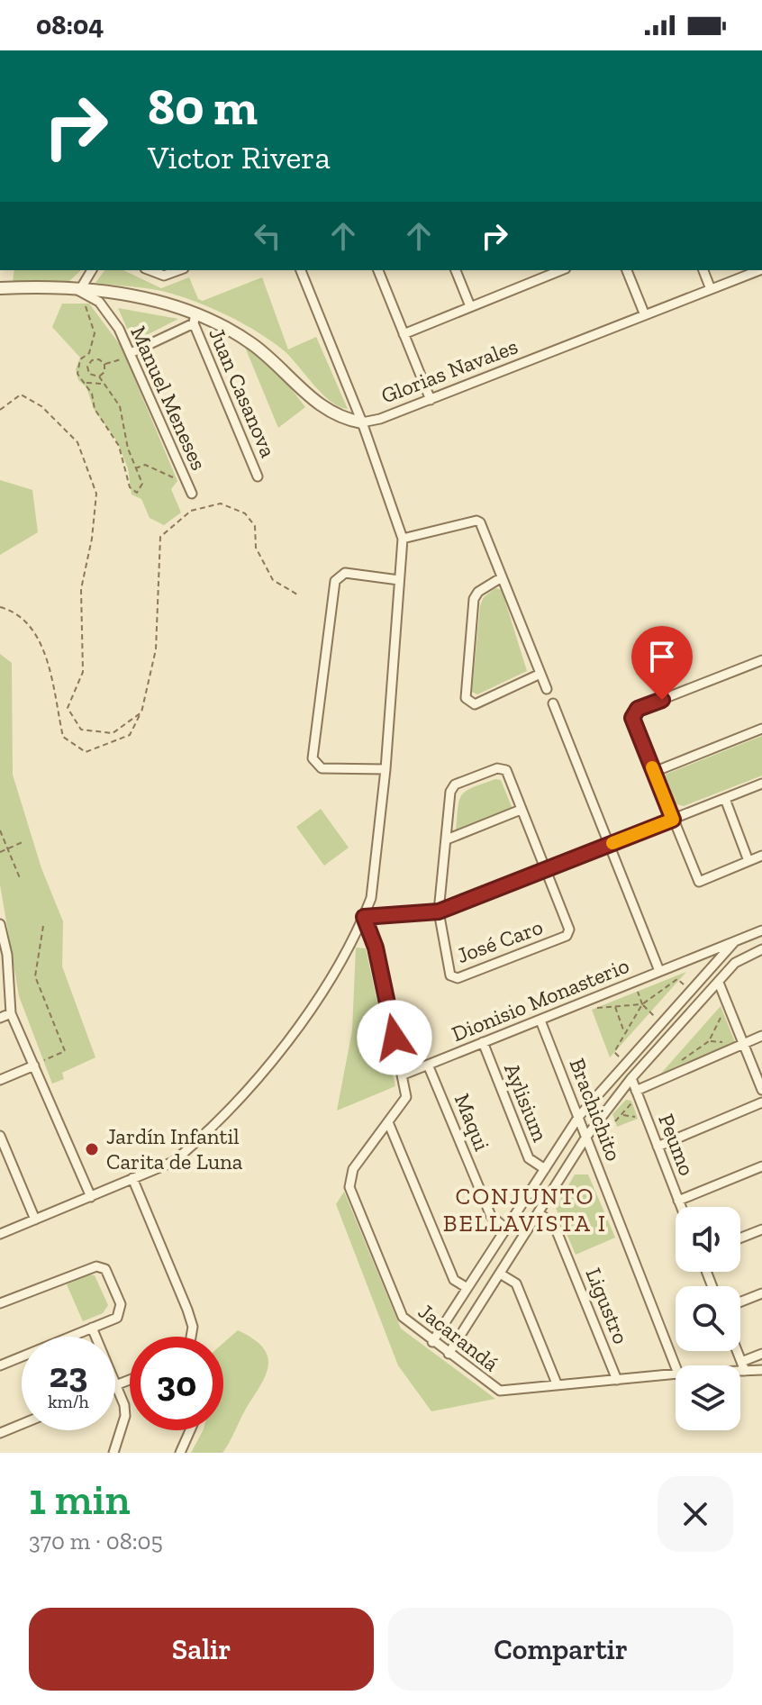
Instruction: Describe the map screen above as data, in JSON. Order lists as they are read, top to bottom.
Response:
{
  "streets": {
    "street": [
      "Glorias Navales",
      "Juan Casanova",
      "Manuel Meneses",
      "José Caro",
      "Dionisio Monasterio",
      "Aylisium",
      "Brachichito",
      "Maqui",
      "Peumo",
      "Ligustro",
      "Jacarandá"
    ]
  },
  "crossings": [
    ["Glorias Navales", "Juan Casanova"],
    ["Glorias Navales", "Manuel Meneses"],
    ["Juan Casanova", "Manuel Meneses"],
    ["Dionisio Monasterio", "Aylisium"],
    ["Dionisio Monasterio", "Brachichito"],
    ["Dionisio Monasterio", "Maqui"],
    ["Dionisio Monasterio", "Jacarandá"],
    ["Ligustro", "Jacarandá"]
  ],
  "districts": ["CONJUNTO BELLAVISTA I"],
  "places": ["Jardín Infantil Carita de Luna"],
  "page": {
    "status": "08:04",
    "turn": ["80 m", "Victor Rivera"],
    "speed": "23 km/h",
    "limit": "30",
    "heading": ["1 min", "370 m · 08:05"],
    "buttons": ["Salir", "Compartir"]
  }
}
